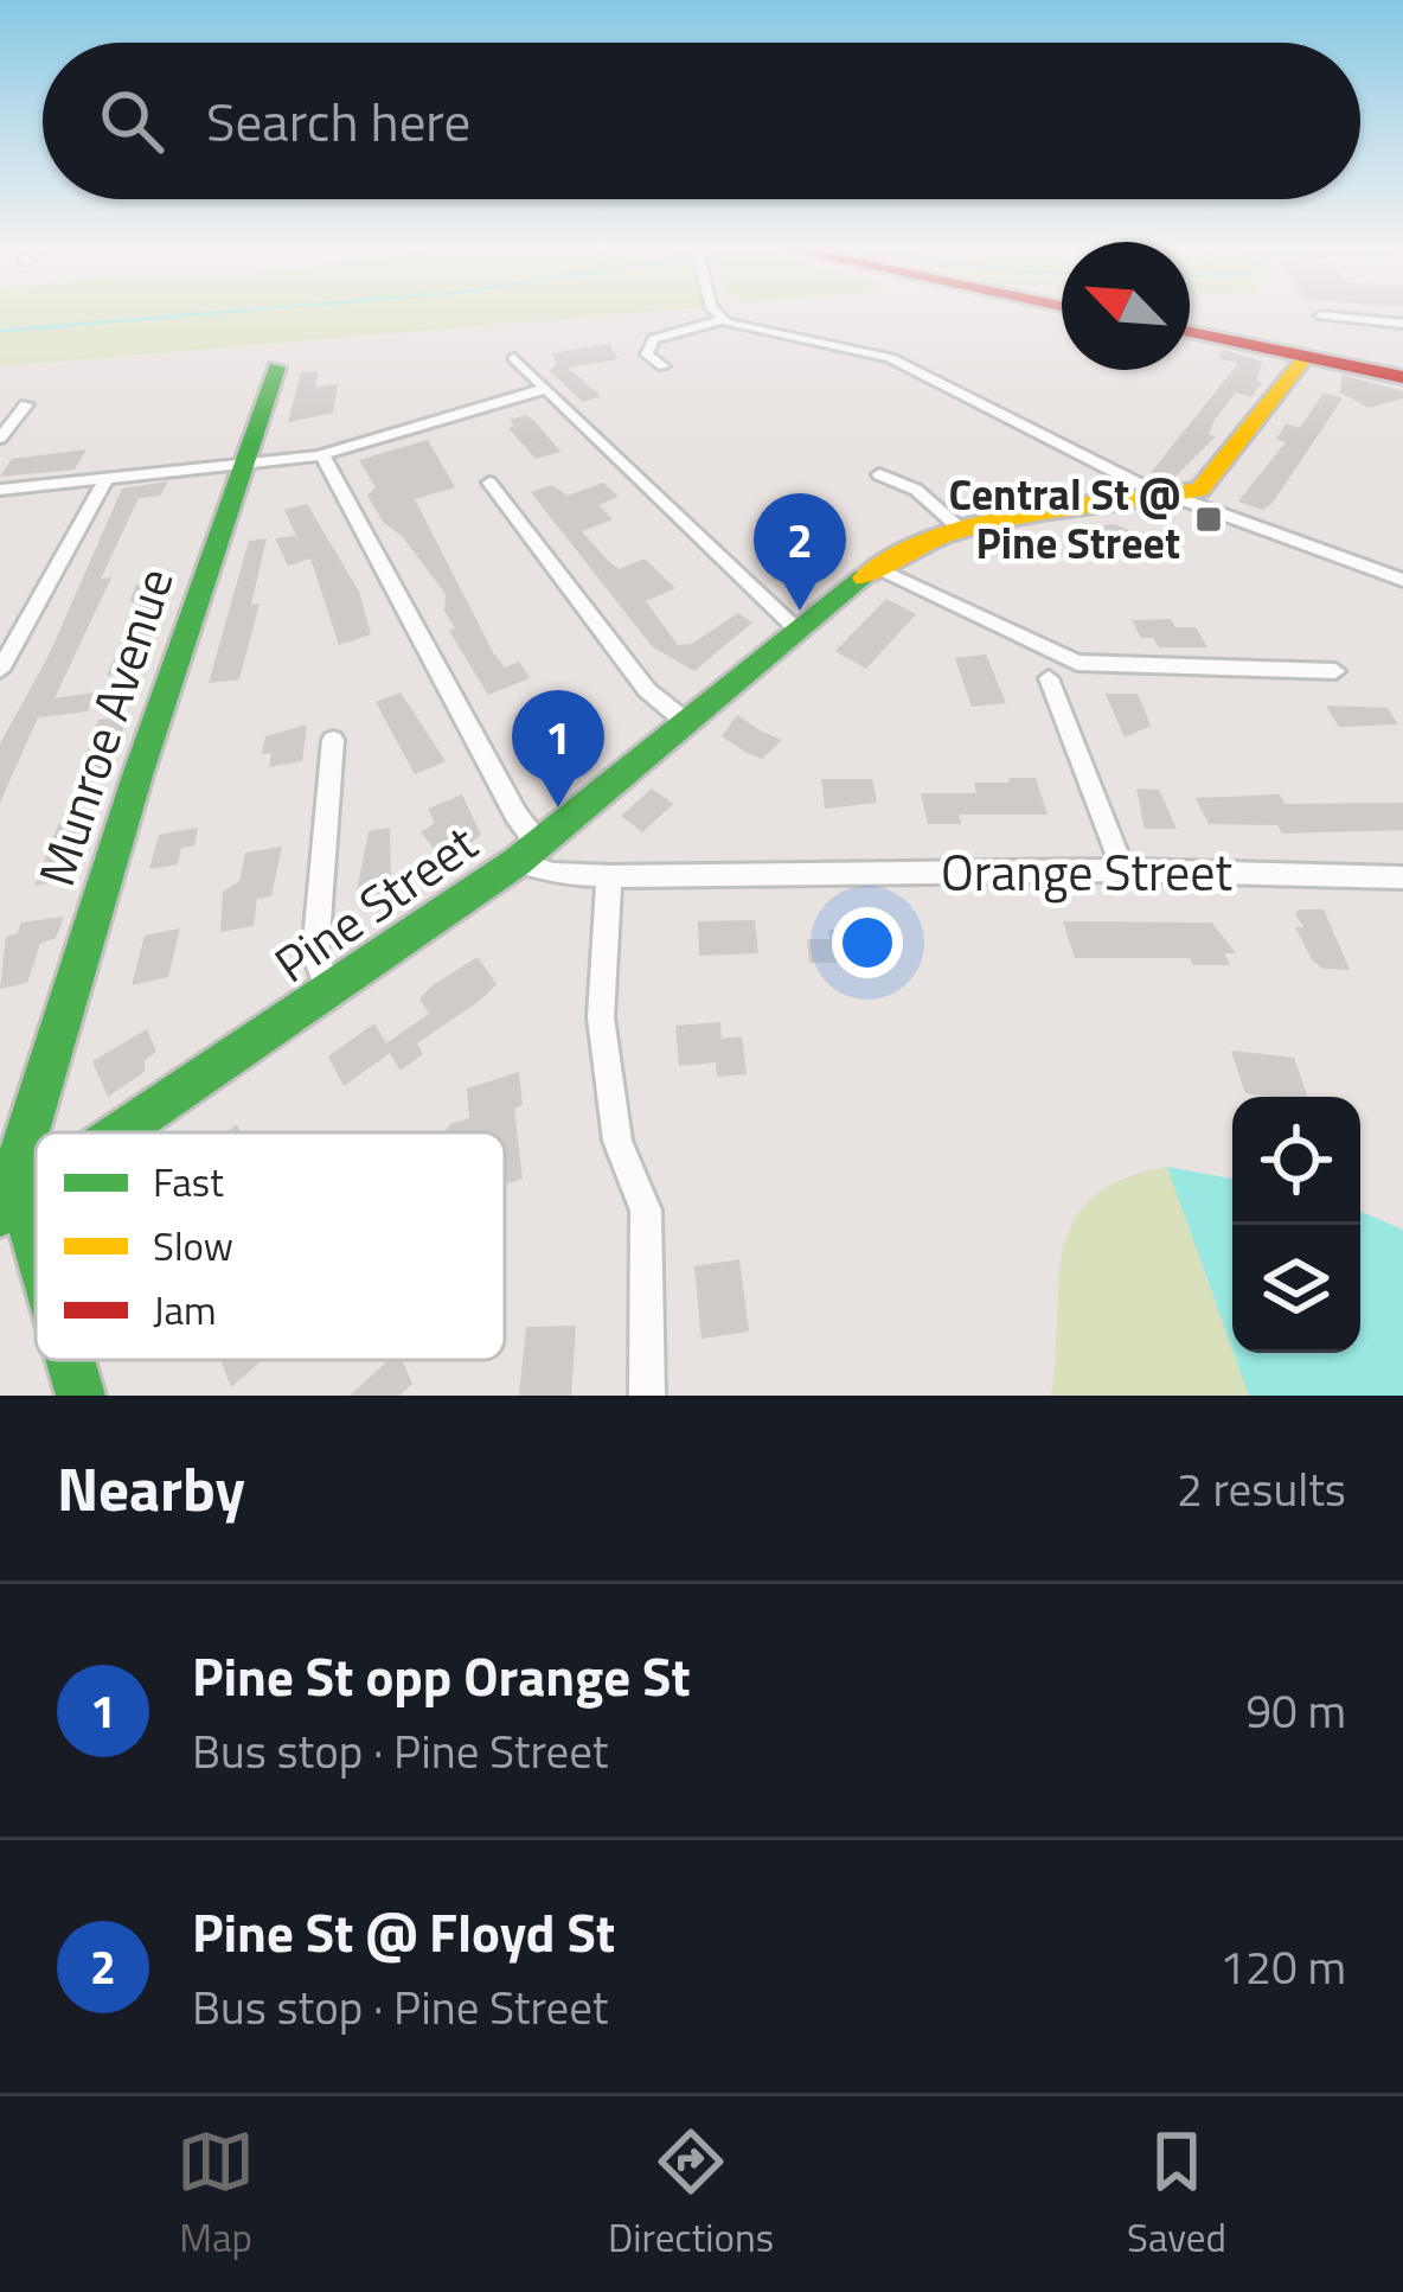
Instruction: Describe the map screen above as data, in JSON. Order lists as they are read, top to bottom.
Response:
{
  "streets": {
    "street": ["Munroe Avenue", "Orange Street", "Pine Street"]
  },
  "crossings": [
    ["Orange Street", "Pine Street"]
  ],
  "places": {
    "transit": ["Central St @ Pine Street"]
  },
  "legend": ["Fast", "Slow", "Jam"],
  "north": "top left",
  "page": {
    "search": "Search here",
    "pins": ["2", "1"],
    "heading": ["Nearby", "2 results"],
    "list": [
      {
        "mark": "1",
        "name": "Pine St opp Orange St",
        "note": "Bus stop · Pine Street",
        "value": "90 m"
      },
      {
        "mark": "2",
        "name": "Pine St @ Floyd St",
        "note": "Bus stop · Pine Street",
        "value": "120 m"
      }
    ],
    "nav": ["Map", "Directions", "Saved"]
  }
}
